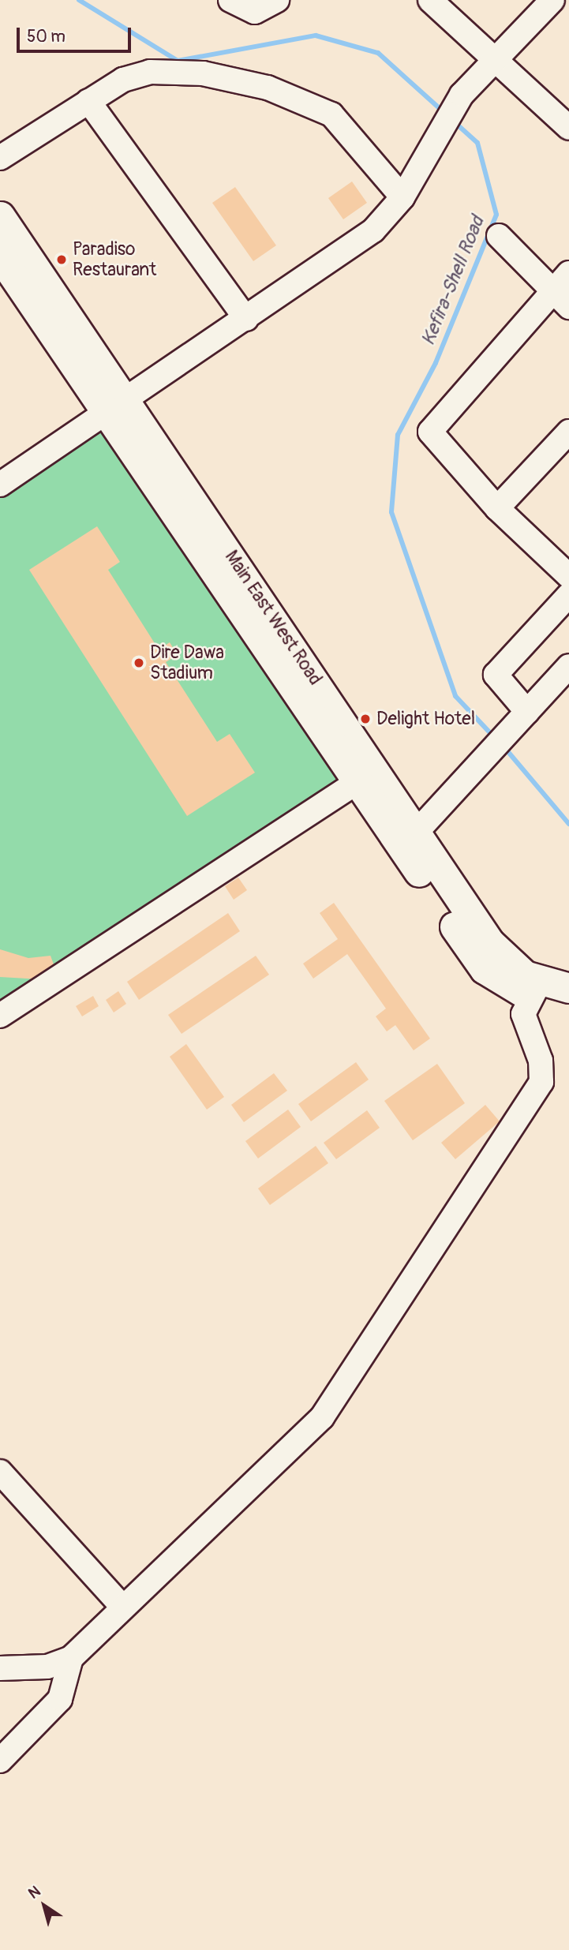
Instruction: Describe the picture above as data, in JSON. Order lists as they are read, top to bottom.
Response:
{
  "streets": {
    "main road": ["Main East West Road"]
  },
  "water": ["Kefira-Shell Road"],
  "places": ["Paradiso Restaurant", "Dire Dawa Stadium", "Delight Hotel"],
  "scale_bar": "50 m",
  "north": "top left"
}
